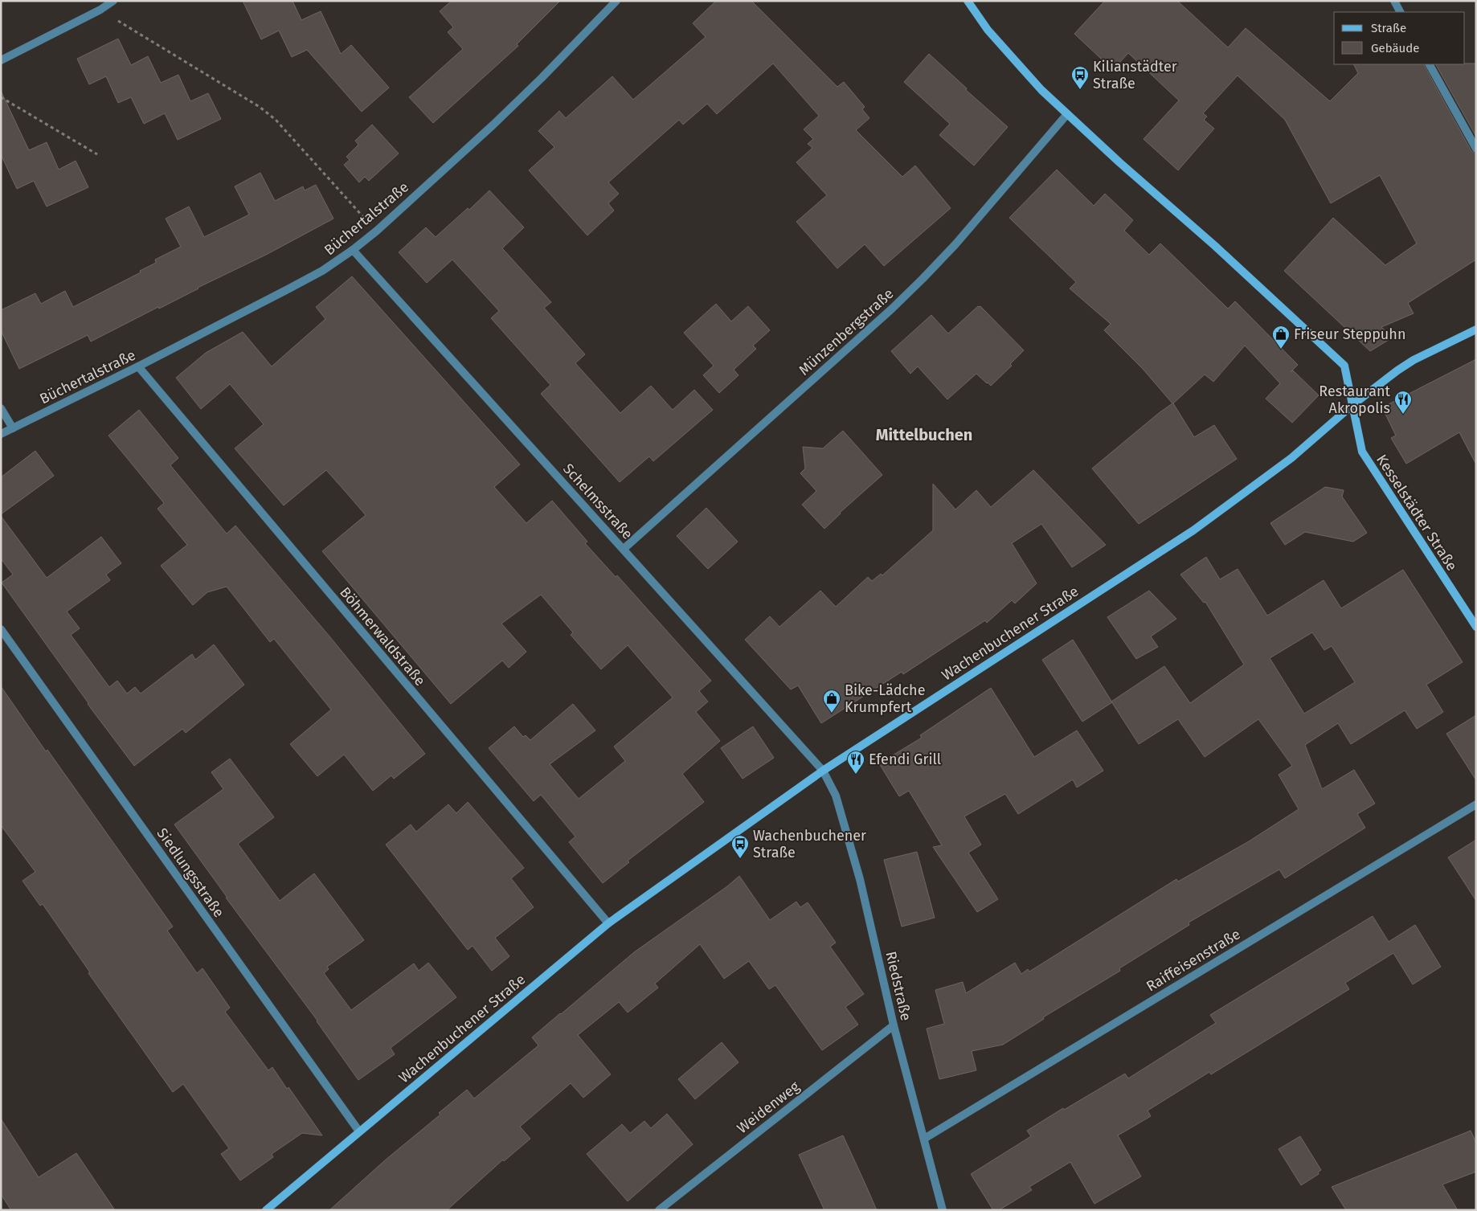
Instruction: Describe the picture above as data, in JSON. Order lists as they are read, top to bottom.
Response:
{
  "streets": {
    "main road": ["Kesselstädter Straße", "Wachenbuchener Straße"],
    "street": [
      "Büchertalstraße",
      "Münzenbergstraße",
      "Schelmsstraße",
      "Böhmerwaldstraße",
      "Siedlungsstraße",
      "Raiffeisenstraße",
      "Riedstraße",
      "Weidenweg"
    ]
  },
  "crossings": [
    ["Büchertalstraße", "Schelmsstraße"],
    ["Büchertalstraße", "Böhmerwaldstraße"],
    ["Münzenbergstraße", "Schelmsstraße"],
    ["Schelmsstraße", "Wachenbuchener Straße"],
    ["Schelmsstraße", "Riedstraße"],
    ["Kesselstädter Straße", "Wachenbuchener Straße"],
    ["Wachenbuchener Straße", "Böhmerwaldstraße"],
    ["Wachenbuchener Straße", "Siedlungsstraße"],
    ["Wachenbuchener Straße", "Riedstraße"],
    ["Raiffeisenstraße", "Riedstraße"],
    ["Riedstraße", "Weidenweg"]
  ],
  "districts": ["Mittelbuchen"],
  "places": {
    "bus stop": ["Kilianstädter Straße", "Wachenbuchener Straße"],
    "shop": ["Friseur Steppuhn", "Bike-Lädche Krumpfert"],
    "restaurant": ["Restaurant Akropolis", "Efendi Grill"]
  },
  "legend": ["Straße", "Gebäude"]
}
